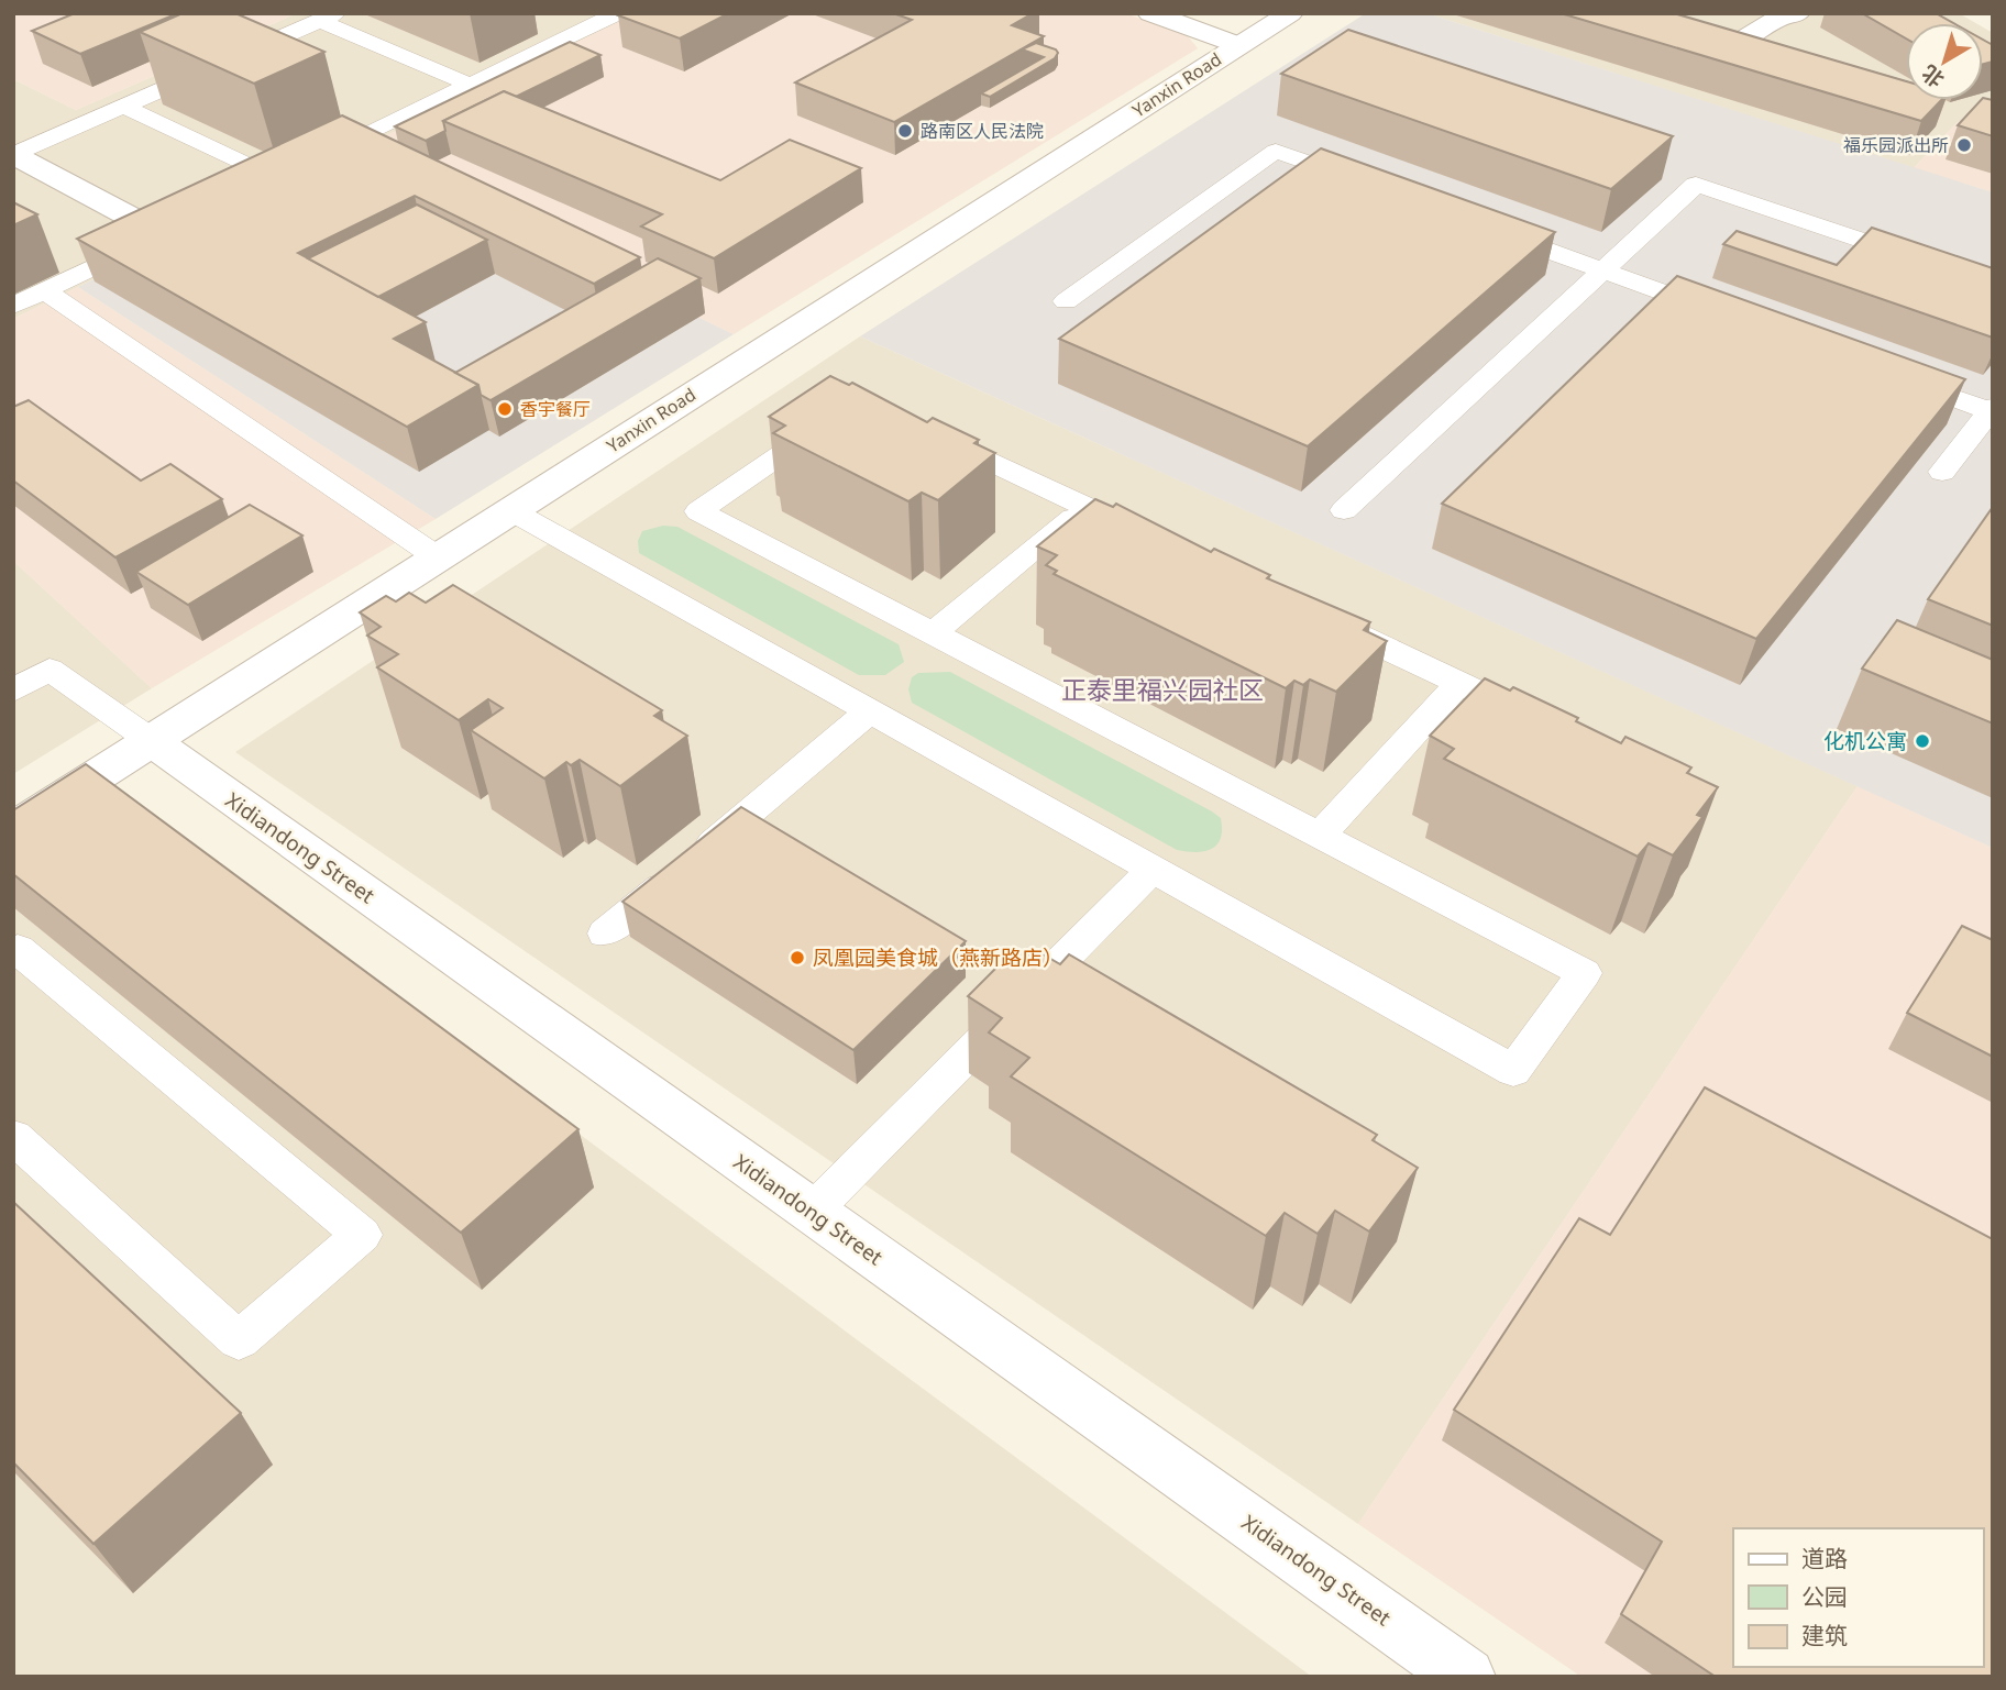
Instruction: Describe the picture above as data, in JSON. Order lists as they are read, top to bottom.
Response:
{
  "streets": {
    "street": ["Yanxin Road", "Xidiandong Street"]
  },
  "crossings": [
    ["Yanxin Road", "Xidiandong Street"]
  ],
  "districts": ["正泰里福兴园社区"],
  "places": [
    "路南区人民法院",
    "福乐园派出所",
    "香宇餐厅",
    "化机公寓",
    "凤凰园美食城（燕新路店）"
  ],
  "legend": ["道路", "公园", "建筑"],
  "north": "bottom left"
}
